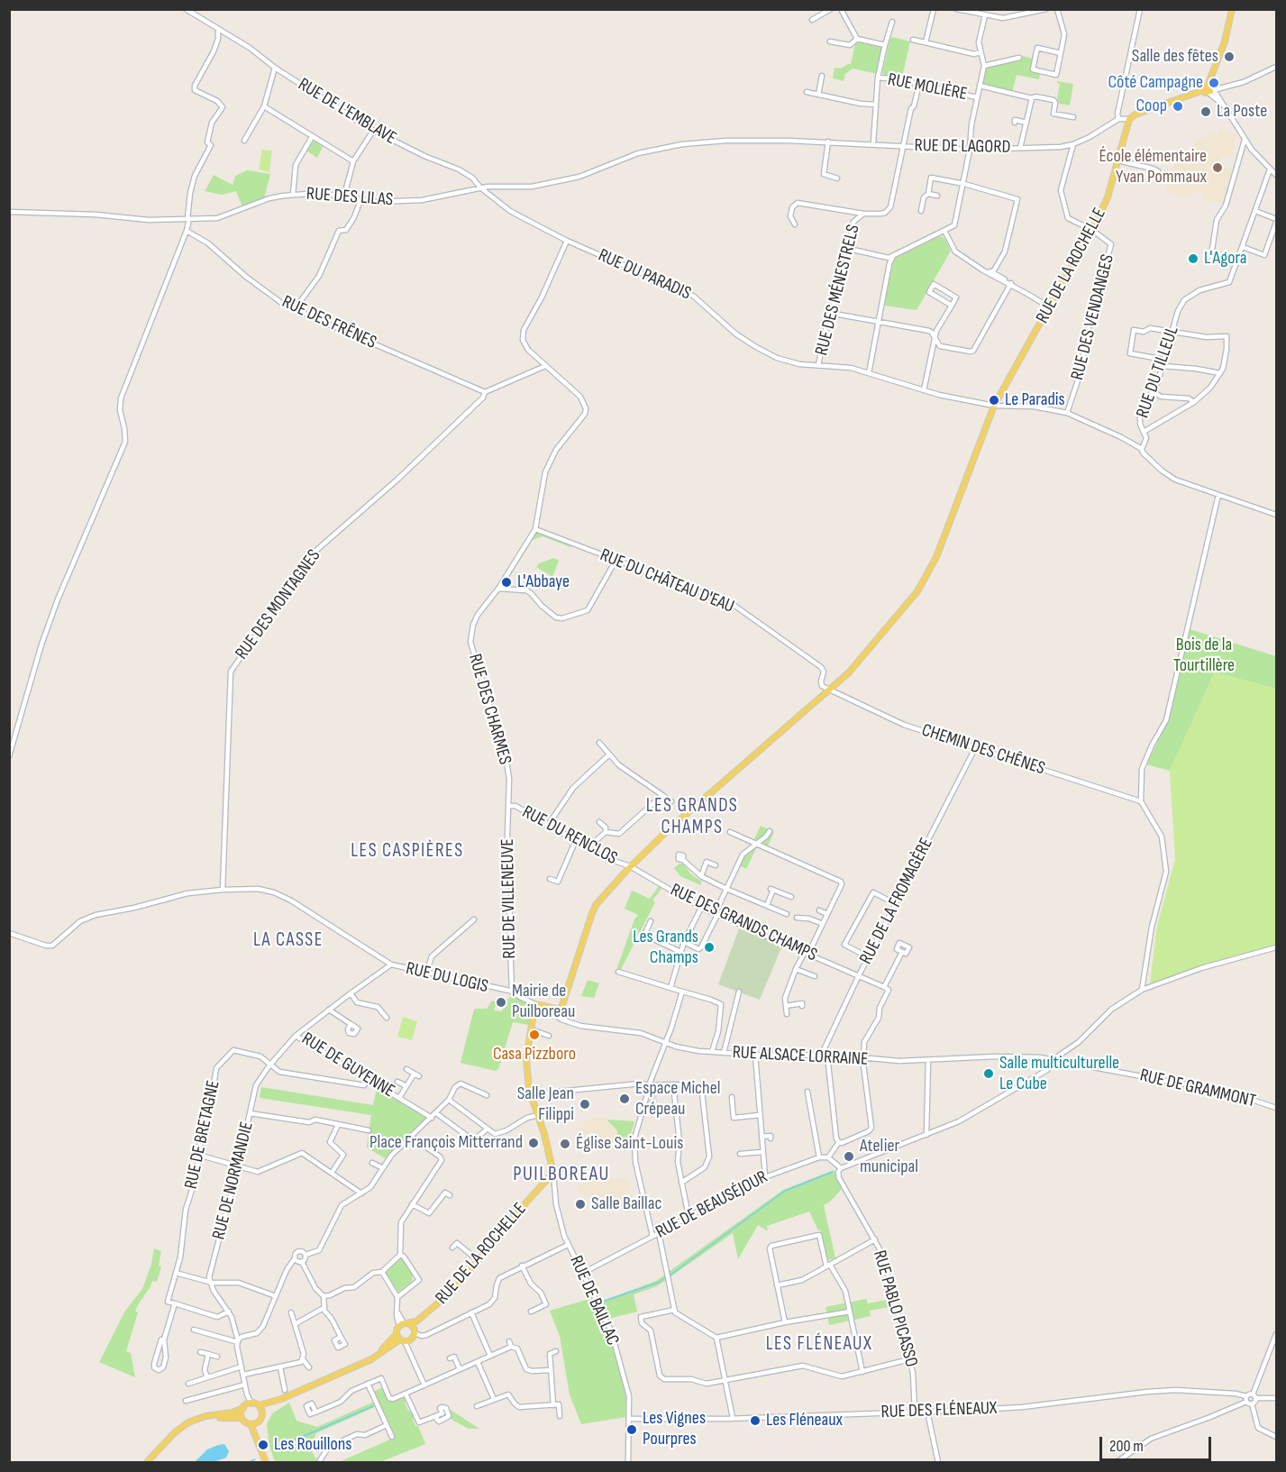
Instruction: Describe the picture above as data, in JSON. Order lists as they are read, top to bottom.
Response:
{
  "streets": {
    "main road": ["RUE DE LA ROCHELLE"],
    "street": [
      "RUE MOLIÈRE",
      "RUE DE L'EMBLAVE",
      "RUE DE LAGORD",
      "RUE DES LILAS",
      "RUE DU PARADIS",
      "RUE DES MÉNESTRELS",
      "RUE DES VENDANGES",
      "RUE DES FRÊNES",
      "RUE DU TILLEUL",
      "RUE DU CHÂTEAU D'EAU",
      "RUE DES MONTAGNES",
      "RUE DES CHARMES",
      "CHEMIN DES CHÊNES",
      "RUE DU RENCLOS",
      "RUE DE VILLENEUVE",
      "RUE DE LA FROMAGÈRE",
      "RUE DES GRANDS CHAMPS",
      "RUE DU LOGIS",
      "RUE ALSACE LORRAINE",
      "RUE DE GUYENNE",
      "RUE DE GRAMMONT",
      "RUE DE BRETAGNE",
      "RUE DE NORMANDIE",
      "RUE DE BEAUSÉJOUR",
      "RUE DE BAILLAC",
      "RUE PABLO PICASSO",
      "RUE DES FLÉNEAUX"
    ]
  },
  "crossings": [
    ["RUE DE L'EMBLAVE", "RUE DES LILAS"],
    ["RUE DE L'EMBLAVE", "RUE DU PARADIS"],
    ["RUE DE LAGORD", "RUE DES LILAS"],
    ["RUE DE LAGORD", "RUE DES MÉNESTRELS"],
    ["RUE DES LILAS", "RUE DU PARADIS"],
    ["RUE DE LA ROCHELLE", "RUE DU PARADIS"],
    ["RUE DE LA ROCHELLE", "RUE DES VENDANGES"],
    ["RUE DE LA ROCHELLE", "RUE DU CHÂTEAU D'EAU"],
    ["RUE DE LA ROCHELLE", "CHEMIN DES CHÊNES"],
    ["RUE DE LA ROCHELLE", "RUE DU RENCLOS"],
    ["RUE DE LA ROCHELLE", "RUE DES GRANDS CHAMPS"],
    ["RUE DE LA ROCHELLE", "RUE ALSACE LORRAINE"],
    ["RUE DE LA ROCHELLE", "RUE DE BAILLAC"],
    ["RUE DU PARADIS", "RUE DES MÉNESTRELS"],
    ["RUE DU PARADIS", "RUE DES VENDANGES"],
    ["RUE DU PARADIS", "RUE DU TILLEUL"],
    ["RUE DES FRÊNES", "RUE DES MONTAGNES"],
    ["RUE DU CHÂTEAU D'EAU", "RUE DES CHARMES"],
    ["RUE DU CHÂTEAU D'EAU", "CHEMIN DES CHÊNES"],
    ["RUE DES MONTAGNES", "RUE DU LOGIS"],
    ["RUE DES CHARMES", "RUE DU RENCLOS"],
    ["RUE DES CHARMES", "RUE DE VILLENEUVE"],
    ["CHEMIN DES CHÊNES", "RUE DE LA FROMAGÈRE"],
    ["RUE DU RENCLOS", "RUE DE VILLENEUVE"],
    ["RUE DU RENCLOS", "RUE DES GRANDS CHAMPS"],
    ["RUE DE VILLENEUVE", "RUE DU LOGIS"],
    ["RUE DE LA FROMAGÈRE", "RUE DES GRANDS CHAMPS"],
    ["RUE DE LA FROMAGÈRE", "RUE ALSACE LORRAINE"],
    ["RUE DU LOGIS", "RUE DE GUYENNE"],
    ["RUE ALSACE LORRAINE", "RUE DE GRAMMONT"],
    ["RUE DE GUYENNE", "RUE DE BRETAGNE"],
    ["RUE DE GUYENNE", "RUE DE NORMANDIE"],
    ["RUE DE BRETAGNE", "RUE DE NORMANDIE"],
    ["RUE DE BEAUSÉJOUR", "RUE DE BAILLAC"],
    ["RUE DE BAILLAC", "RUE DES FLÉNEAUX"],
    ["RUE PABLO PICASSO", "RUE DES FLÉNEAUX"]
  ],
  "districts": [
    "LES GRANDS CHAMPS",
    "LES CASPIÈRES",
    "LA CASSE",
    "PUILBOREAU",
    "LES FLÉNEAUX"
  ],
  "parks": ["Bois de la Tourtillère"],
  "places": [
    "Salle des fêtes",
    "Côté Campagne",
    "Coop",
    "La Poste",
    "École élémentaire Yvan Pommaux",
    "L'Agora",
    "Le Paradis",
    "L'Abbaye",
    "Les Grands Champs",
    "Mairie de Puilboreau",
    "Casa Pizzboro",
    "Salle multiculturelle Le Cube",
    "Espace Michel Crépeau",
    "Salle Jean Filippi",
    "Place François Mitterrand",
    "Église Saint-Louis",
    "Atelier municipal",
    "Salle Baillac",
    "Les Fléneaux",
    "Les Vignes Pourpres",
    "Les Rouillons"
  ],
  "scale_bar": "200 m"
}
